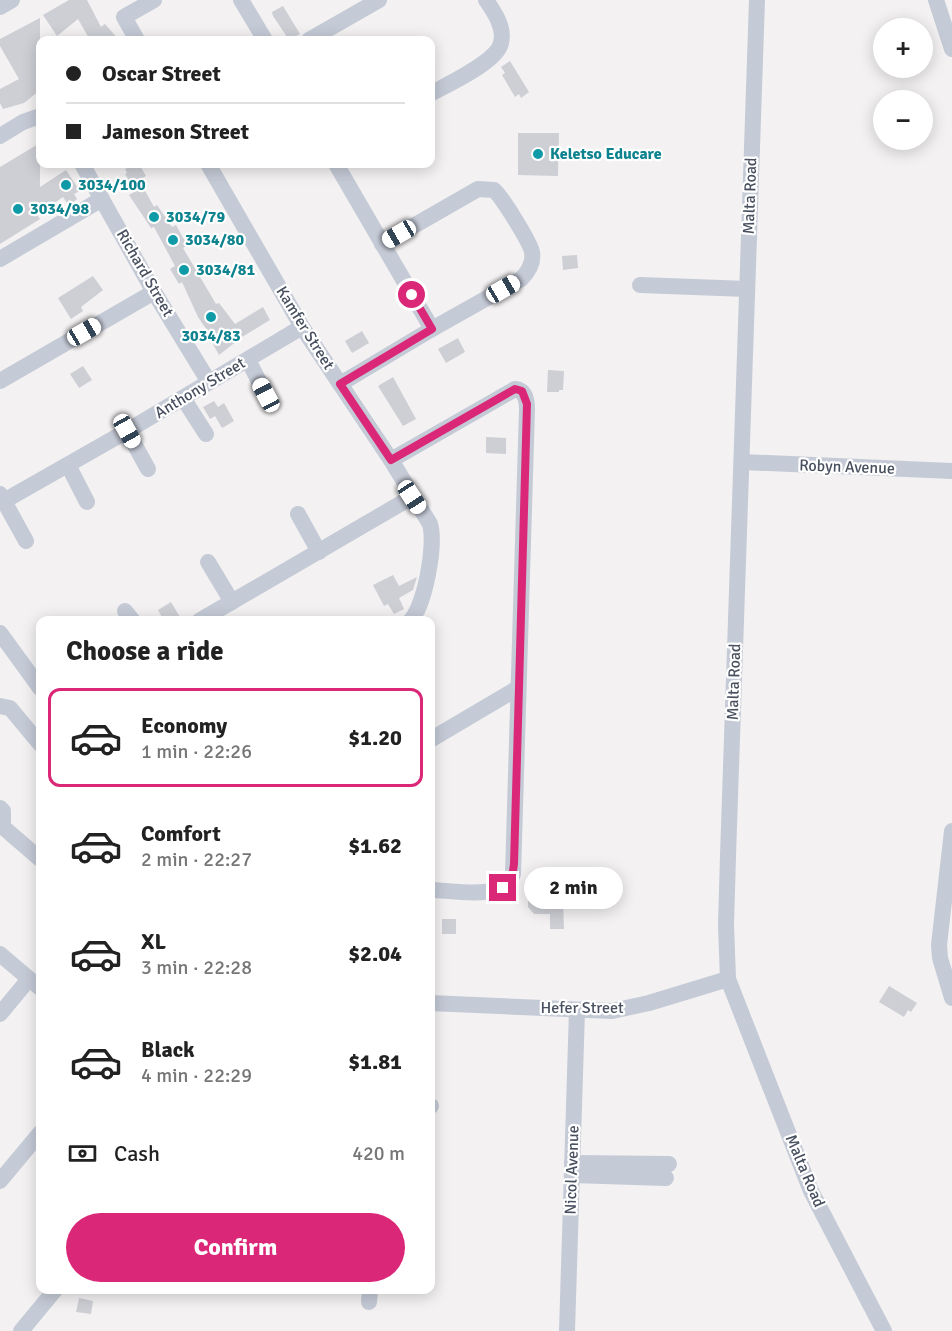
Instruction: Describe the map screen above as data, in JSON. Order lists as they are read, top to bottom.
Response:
{
  "streets": {
    "street": [
      "Malta Road",
      "Richard Street",
      "Kamfer Street",
      "Anthony Street",
      "Robyn Avenue",
      "Hefer Street",
      "Nicol Avenue"
    ]
  },
  "crossings": [
    ["Malta Road", "Robyn Avenue"],
    ["Malta Road", "Hefer Street"],
    ["Richard Street", "Anthony Street"],
    ["Kamfer Street", "Anthony Street"],
    ["Hefer Street", "Nicol Avenue"]
  ],
  "places": [
    "Keletso Educare",
    "3034/100",
    "3034/98",
    "3034/79",
    "3034/80",
    "3034/81",
    "3034/83"
  ],
  "page": {
    "map_buttons": ["+", "−"],
    "banner": ["Oscar Street", "Jameson Street"],
    "heading": "Choose a ride",
    "list": [
      {
        "name": "Economy",
        "note": "1 min · 22:26",
        "value": "$1.20"
      },
      {
        "name": "Comfort",
        "note": "2 min · 22:27",
        "value": "$1.62"
      },
      {
        "name": "XL",
        "note": "3 min · 22:28",
        "value": "$2.04"
      },
      {
        "name": "Black",
        "note": "4 min · 22:29",
        "value": "$1.81"
      }
    ],
    "bubble": "2 min",
    "pay": ["Cash", "420 m"],
    "buttons": "Confirm"
  }
}
